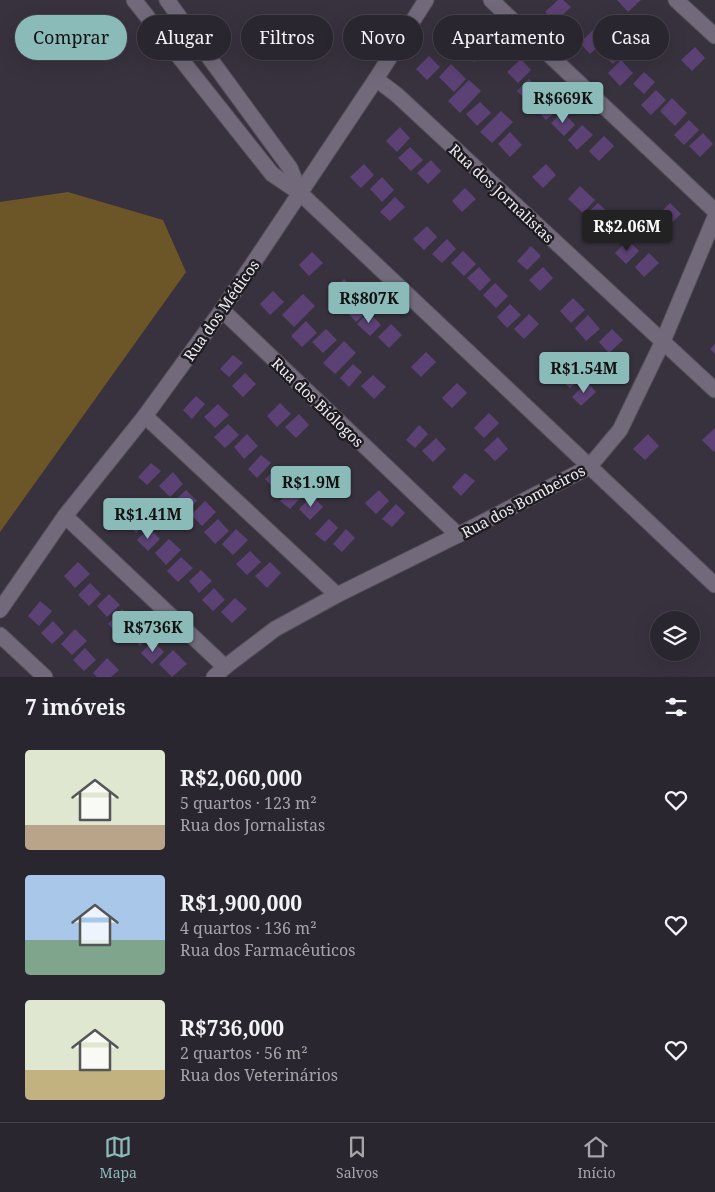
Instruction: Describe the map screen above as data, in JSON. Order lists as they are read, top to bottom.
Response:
{
  "streets": {
    "street": [
      "Rua dos Jornalistas",
      "Rua dos Médicos",
      "Rua dos Biólogos",
      "Rua dos Bombeiros"
    ]
  },
  "crossings": [
    ["Rua dos Jornalistas", "Rua dos Médicos"],
    ["Rua dos Jornalistas", "Rua dos Bombeiros"],
    ["Rua dos Médicos", "Rua dos Biólogos"],
    ["Rua dos Biólogos", "Rua dos Bombeiros"]
  ],
  "page": {
    "chip": [
      "Comprar",
      "Alugar",
      "Filtros",
      "Novo",
      "Apartamento",
      "Casa"
    ],
    "price": [
      "R$669K",
      "R$2.06M",
      "R$807K",
      "R$1.54M",
      "R$1.9M",
      "R$1.41M",
      "R$736K"
    ],
    "heading": "7 imóveis",
    "list": [
      {
        "name": "R$2,060,000",
        "note": "5 quartos · 123 m² · Rua dos Jornalistas"
      },
      {
        "name": "R$1,900,000",
        "note": "4 quartos · 136 m² · Rua dos Farmacêuticos"
      },
      {
        "name": "R$736,000",
        "note": "2 quartos · 56 m² · Rua dos Veterinários"
      }
    ],
    "tabs": ["Mapa", "Salvos", "Início"]
  }
}
